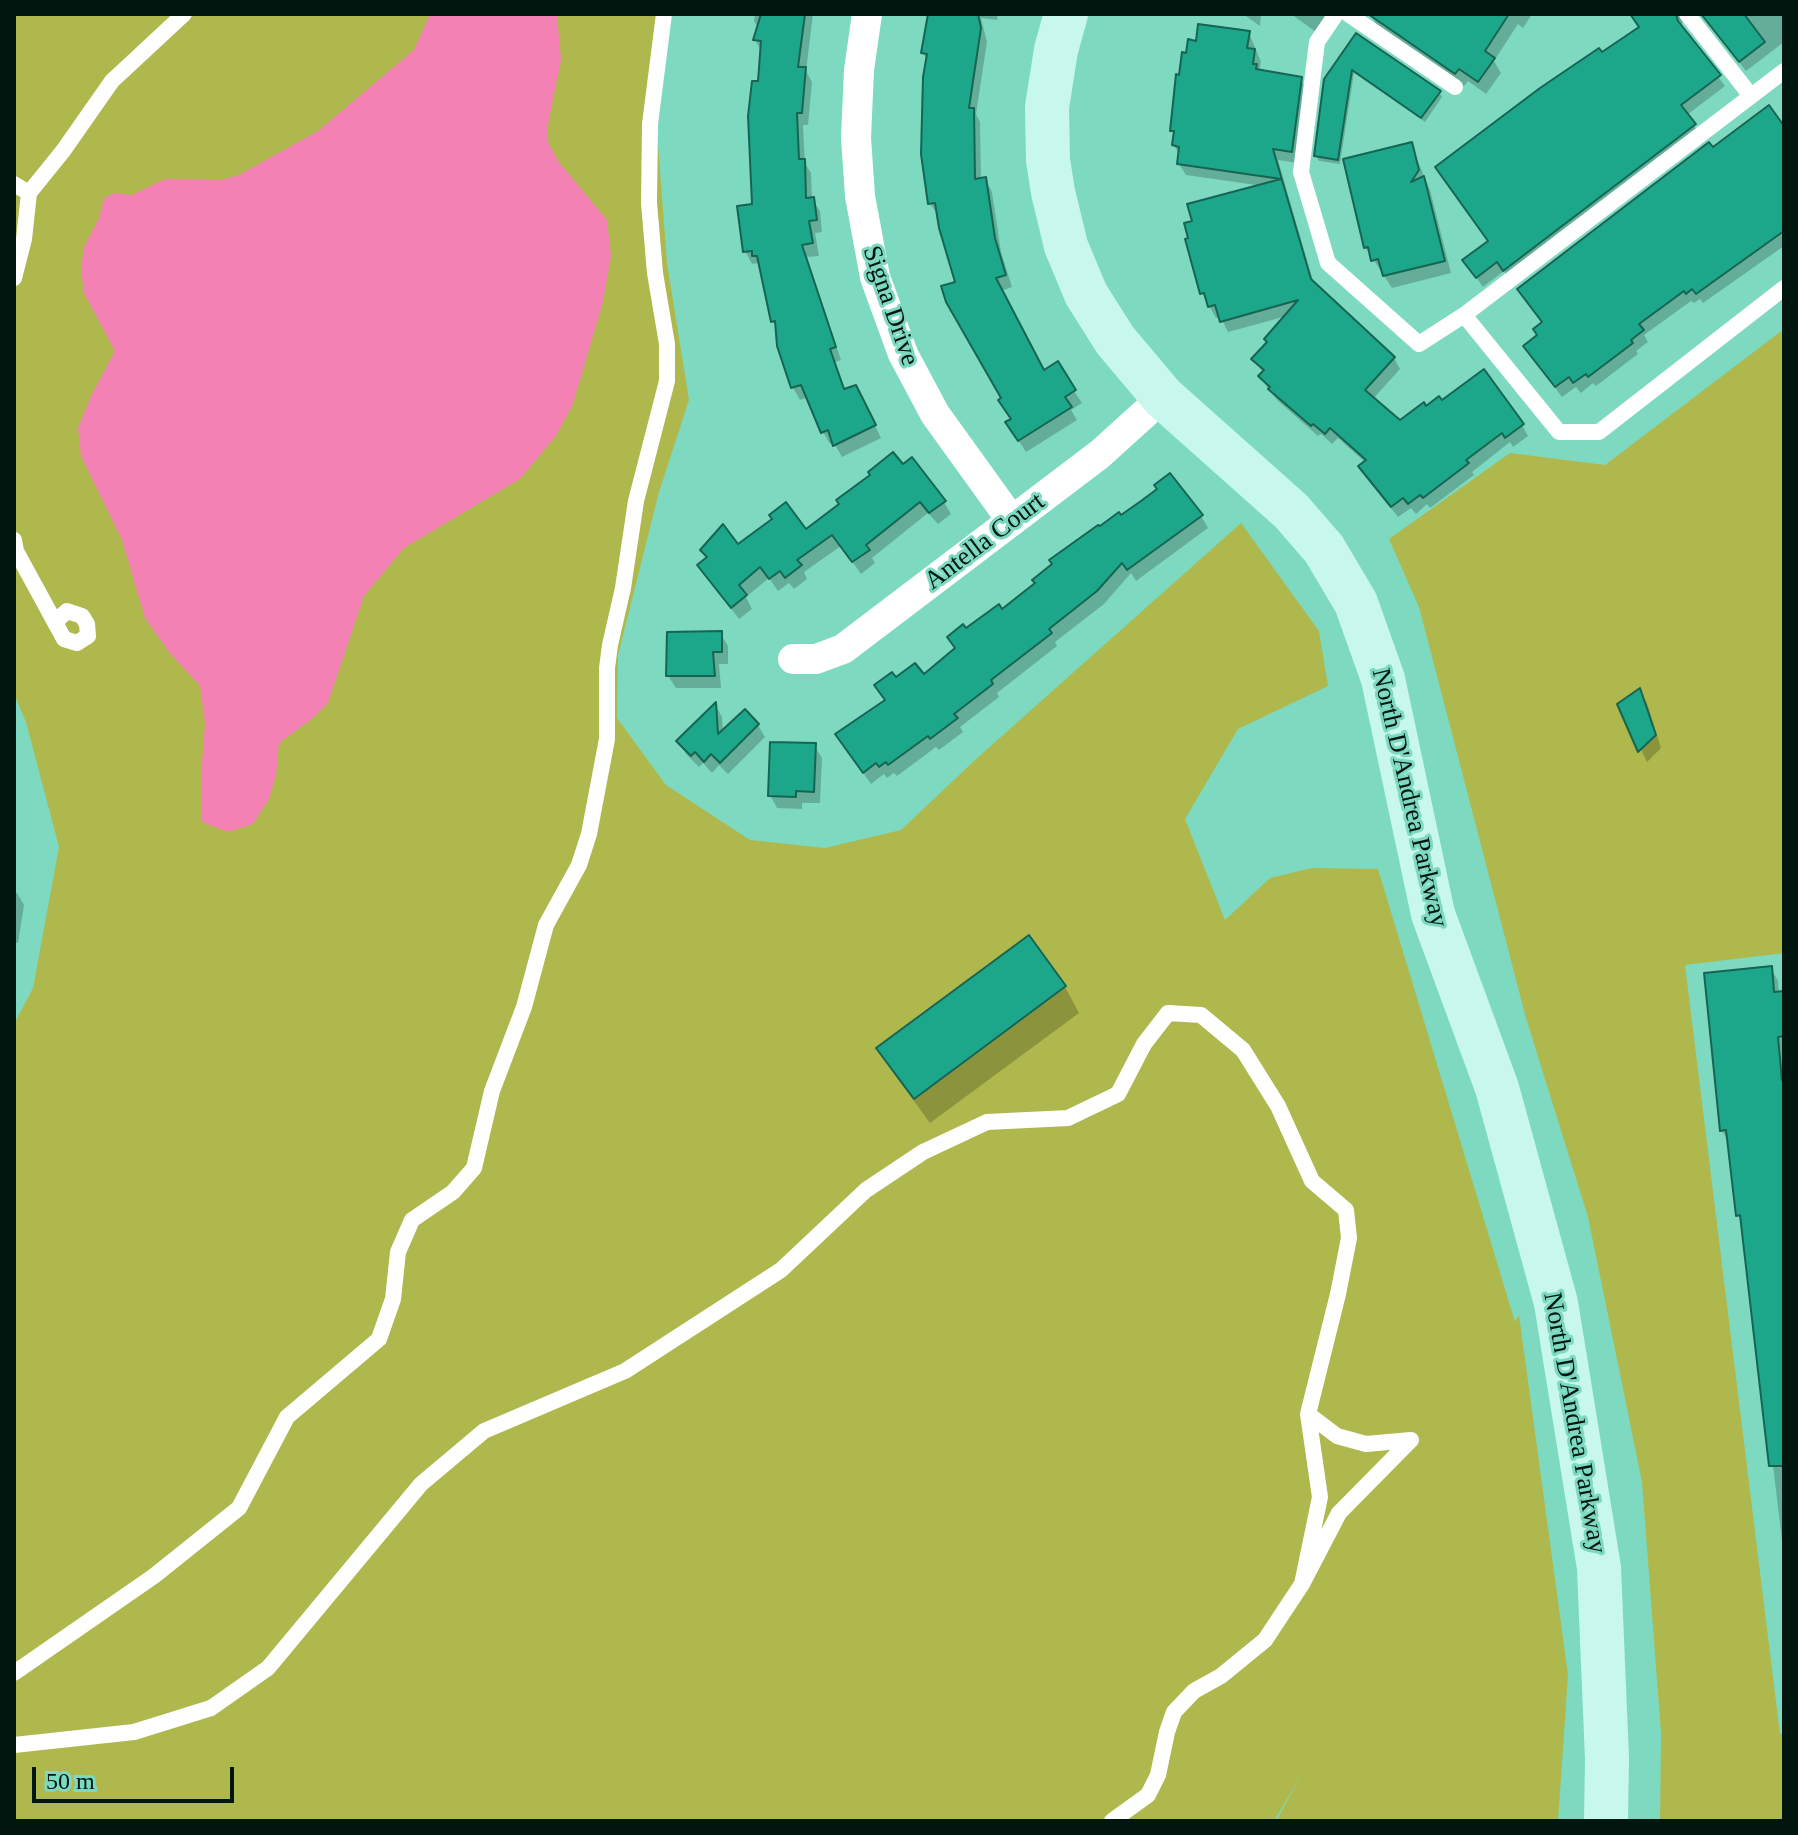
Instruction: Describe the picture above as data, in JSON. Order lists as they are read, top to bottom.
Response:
{
  "streets": {
    "street": ["Signa Drive", "Antella Court", "North D'Andrea Parkway"]
  },
  "crossings": [
    ["Signa Drive", "Antella Court"],
    ["Antella Court", "North D'Andrea Parkway"]
  ],
  "scale_bar": "50 m"
}
